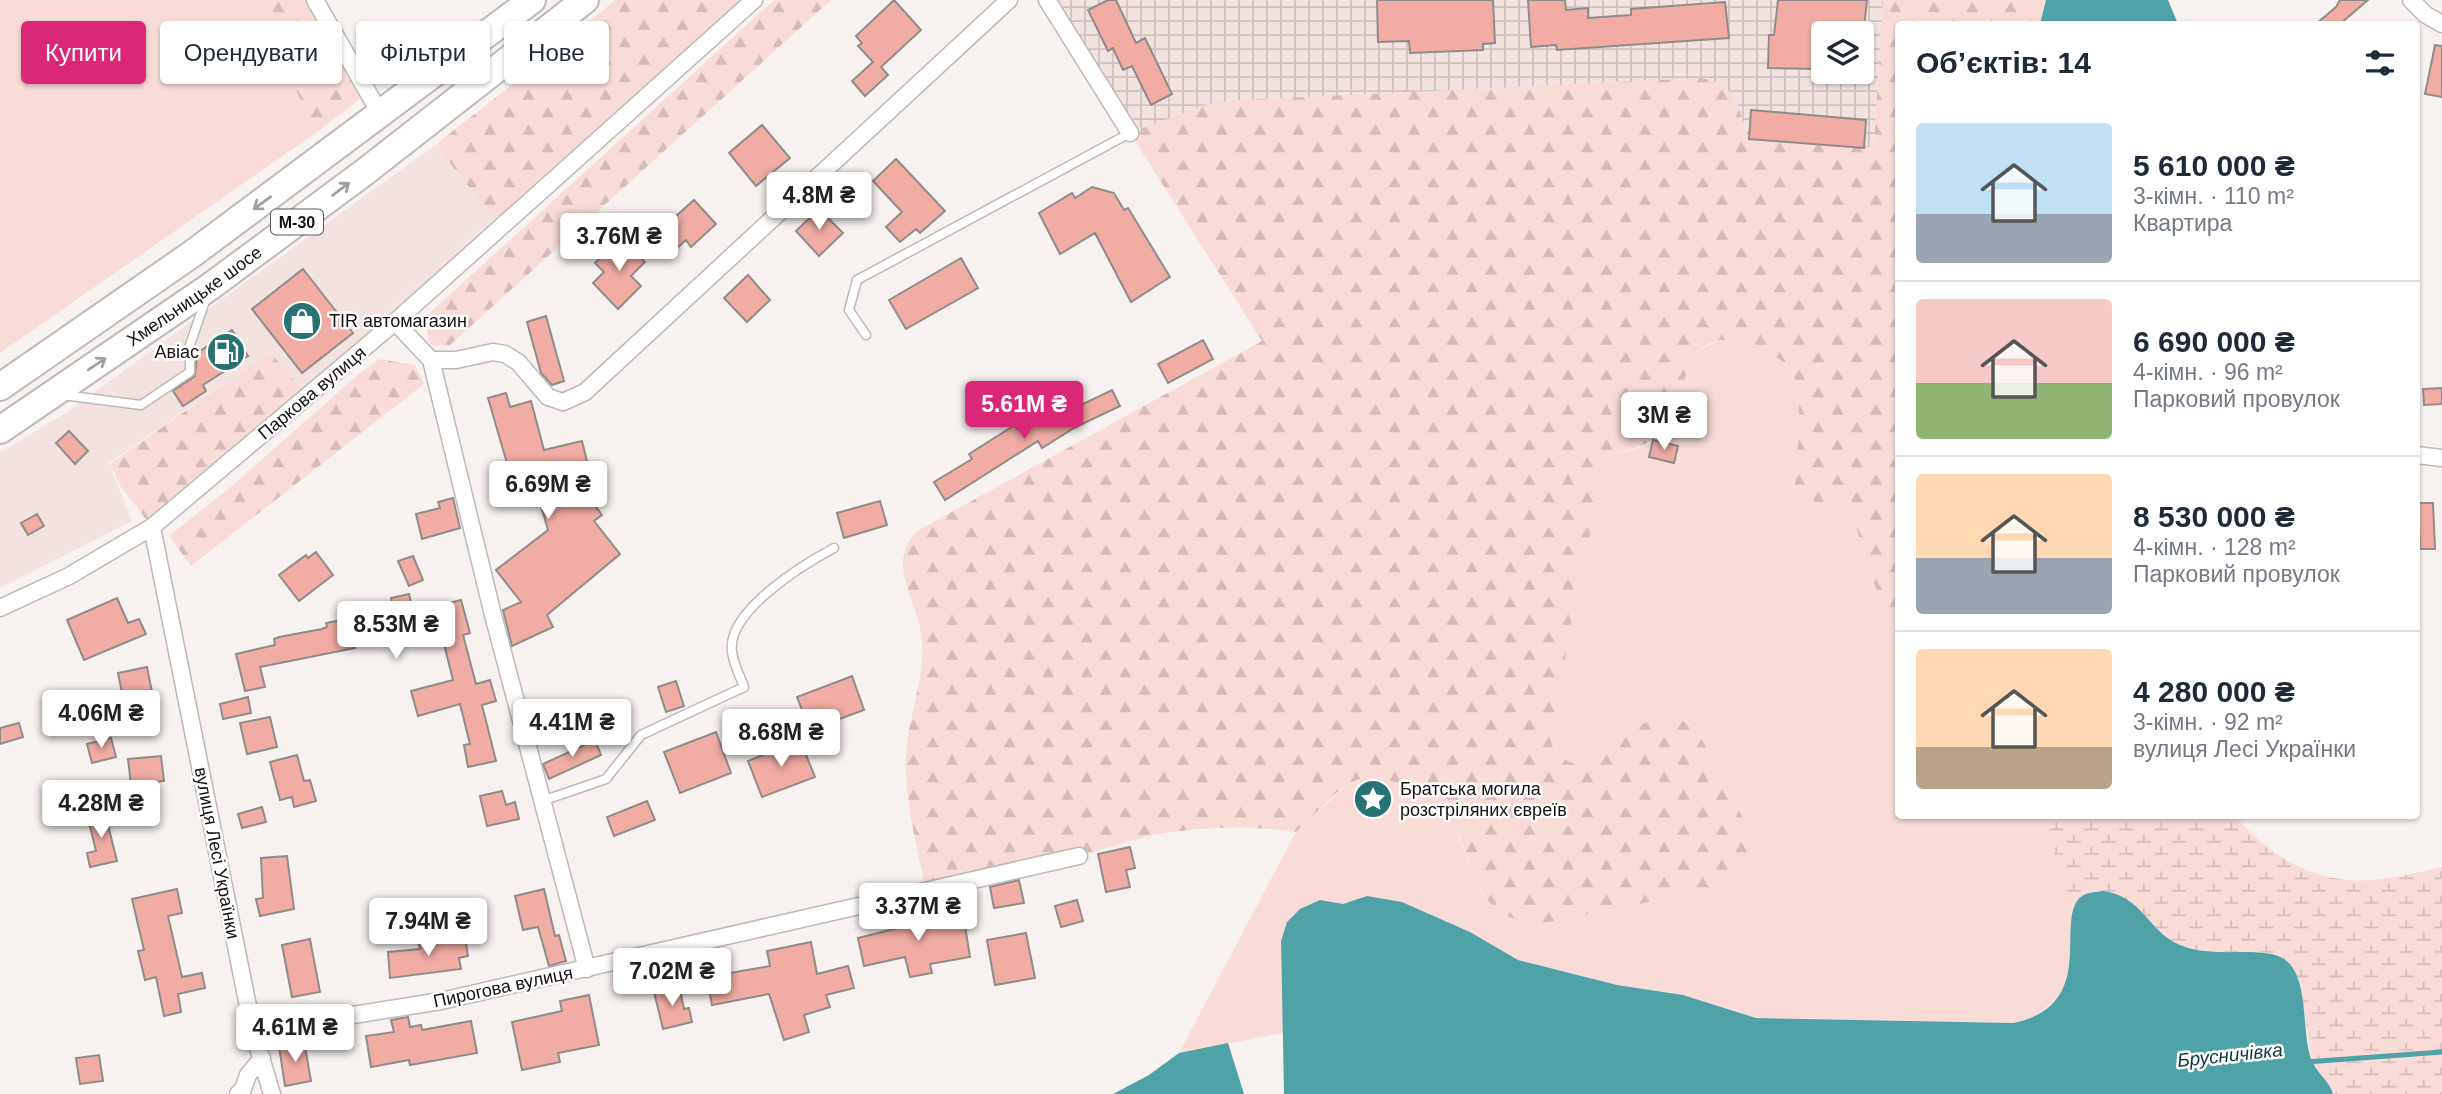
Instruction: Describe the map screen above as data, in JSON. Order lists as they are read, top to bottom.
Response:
{
  "streets": {
    "highway": ["М-30", "Хмельницьке шосе"],
    "street": ["Паркова вулиця", "вулиця Лесі Українки", "Пирогова вулиця"]
  },
  "crossings": [
    ["Паркова вулиця", "вулиця Лесі Українки"],
    ["вулиця Лесі Українки", "Пирогова вулиця"]
  ],
  "water": ["Брусничівка"],
  "places": {
    "shop": ["TIR автомагазин"],
    "fuel station": ["Авіас"],
    "place": ["Братська могила розстріляних євреїв"]
  },
  "page": {
    "chip": [
      "Купити",
      "Орендувати",
      "Фільтри",
      "Нове"
    ],
    "heading": "Об’єктів: 14",
    "list": [
      {
        "name": "5 610 000 ₴",
        "note": "3-кімн. · 110 m² · Квартира"
      },
      {
        "name": "6 690 000 ₴",
        "note": "4-кімн. · 96 m² · Парковий провулок"
      },
      {
        "name": "8 530 000 ₴",
        "note": "4-кімн. · 128 m² · Парковий провулок"
      },
      {
        "name": "4 280 000 ₴",
        "note": "3-кімн. · 92 m² · вулиця Лесі Українки"
      }
    ],
    "price": [
      "4.8M ₴",
      "3.76M ₴",
      "5.61M ₴",
      "3M ₴",
      "6.69M ₴",
      "8.53M ₴",
      "4.06M ₴",
      "4.41M ₴",
      "8.68M ₴",
      "4.28M ₴",
      "3.37M ₴",
      "7.94M ₴",
      "7.02M ₴",
      "4.61M ₴"
    ]
  }
}
